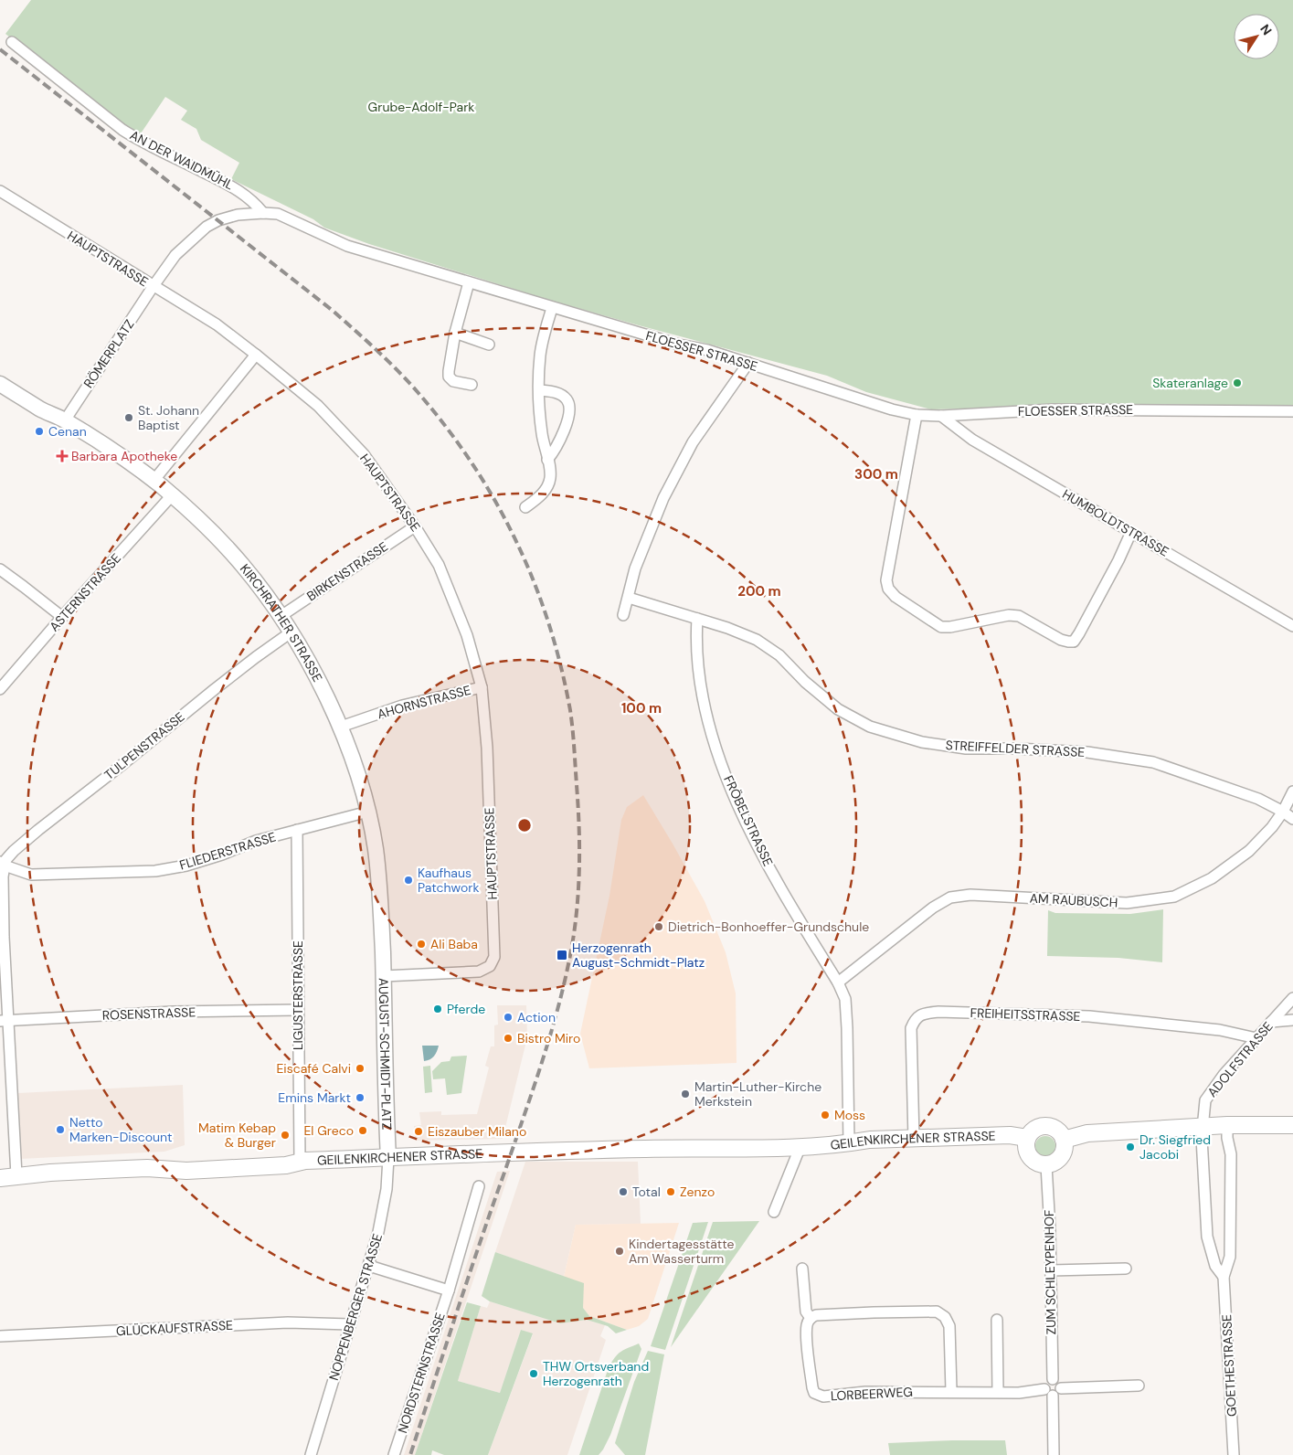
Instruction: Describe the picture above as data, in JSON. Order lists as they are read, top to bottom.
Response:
{
  "streets": {
    "main road": ["KIRCHRATHER STRASSE", "AUGUST-SCHMIDT-PLATZ", "GEILENKIRCHENER STRASSE"],
    "street": [
      "AN DER WAIDMÜHL",
      "HAUPTSTRASSE",
      "FLOESSER STRASSE",
      "RÖMERPLATZ",
      "HUMBOLDTSTRASSE",
      "BIRKENSTRASSE",
      "ASTERNSTRASSE",
      "AHORNSTRASSE",
      "TULPENSTRASSE",
      "STREIFFELDER STRASSE",
      "FRÖBELSTRASSE",
      "FLIEDERSTRASSE",
      "AM RAUBUSCH",
      "LIGUSTERSTRASSE",
      "ROSENSTRASSE",
      "FREIHEITSSTRASSE",
      "ADOLFSTRASSE",
      "ZUM SCHLEYPENHOF",
      "NOPPENBERGER STRASSE",
      "GLÜCKAUFSTRASSE",
      "GOETHESTRASSE",
      "NORDSTERNSTRASSE",
      "LORBEERWEG"
    ]
  },
  "crossings": [
    ["AN DER WAIDMÜHL", "FLOESSER STRASSE"],
    ["HAUPTSTRASSE", "FLOESSER STRASSE"],
    ["HAUPTSTRASSE", "RÖMERPLATZ"],
    ["HAUPTSTRASSE", "BIRKENSTRASSE"],
    ["HAUPTSTRASSE", "AHORNSTRASSE"],
    ["HAUPTSTRASSE", "AUGUST-SCHMIDT-PLATZ"],
    ["FLOESSER STRASSE", "RÖMERPLATZ"],
    ["FLOESSER STRASSE", "HUMBOLDTSTRASSE"],
    ["RÖMERPLATZ", "KIRCHRATHER STRASSE"],
    ["BIRKENSTRASSE", "KIRCHRATHER STRASSE"],
    ["ASTERNSTRASSE", "KIRCHRATHER STRASSE"],
    ["KIRCHRATHER STRASSE", "AHORNSTRASSE"],
    ["KIRCHRATHER STRASSE", "TULPENSTRASSE"],
    ["KIRCHRATHER STRASSE", "FLIEDERSTRASSE"],
    ["KIRCHRATHER STRASSE", "AUGUST-SCHMIDT-PLATZ"],
    ["TULPENSTRASSE", "FLIEDERSTRASSE"],
    ["STREIFFELDER STRASSE", "FRÖBELSTRASSE"],
    ["STREIFFELDER STRASSE", "AM RAUBUSCH"],
    ["FRÖBELSTRASSE", "AM RAUBUSCH"],
    ["FRÖBELSTRASSE", "GEILENKIRCHENER STRASSE"],
    ["FLIEDERSTRASSE", "LIGUSTERSTRASSE"],
    ["LIGUSTERSTRASSE", "ROSENSTRASSE"],
    ["LIGUSTERSTRASSE", "GEILENKIRCHENER STRASSE"],
    ["FREIHEITSSTRASSE", "ADOLFSTRASSE"],
    ["FREIHEITSSTRASSE", "GEILENKIRCHENER STRASSE"],
    ["AUGUST-SCHMIDT-PLATZ", "GEILENKIRCHENER STRASSE"],
    ["AUGUST-SCHMIDT-PLATZ", "NOPPENBERGER STRASSE"],
    ["ADOLFSTRASSE", "GOETHESTRASSE"],
    ["GEILENKIRCHENER STRASSE", "ZUM SCHLEYPENHOF"],
    ["GEILENKIRCHENER STRASSE", "NOPPENBERGER STRASSE"],
    ["ZUM SCHLEYPENHOF", "LORBEERWEG"],
    ["NOPPENBERGER STRASSE", "GLÜCKAUFSTRASSE"]
  ],
  "parks": ["Grube-Adolf-Park"],
  "places": {
    "other": [
      "Skateranlage",
      "St. Johann Baptist",
      "Cenan",
      "Kaufhaus Patchwork",
      "Dietrich-Bonhoeffer-Grundschule",
      "Ali Baba",
      "Pferde",
      "Action",
      "Bistro Miro",
      "Eiscafé Calvi",
      "Martin-Luther-Kirche Merkstein",
      "Emins Markt",
      "Moss",
      "Netto Marken-Discount",
      "El Greco",
      "Eiszauber Milano",
      "Matim Kebap & Burger",
      "Dr. Siegfried Jacobi",
      "Total",
      "Zenzo",
      "Kindertagesstätte Am Wasserturm",
      "THW Ortsverband Herzogenrath"
    ],
    "health": ["Barbara Apotheke"],
    "transit": ["Herzogenrath August-Schmidt-Platz"]
  },
  "north": "top right",
  "rings": ["300 m", "200 m", "100 m"]
}
